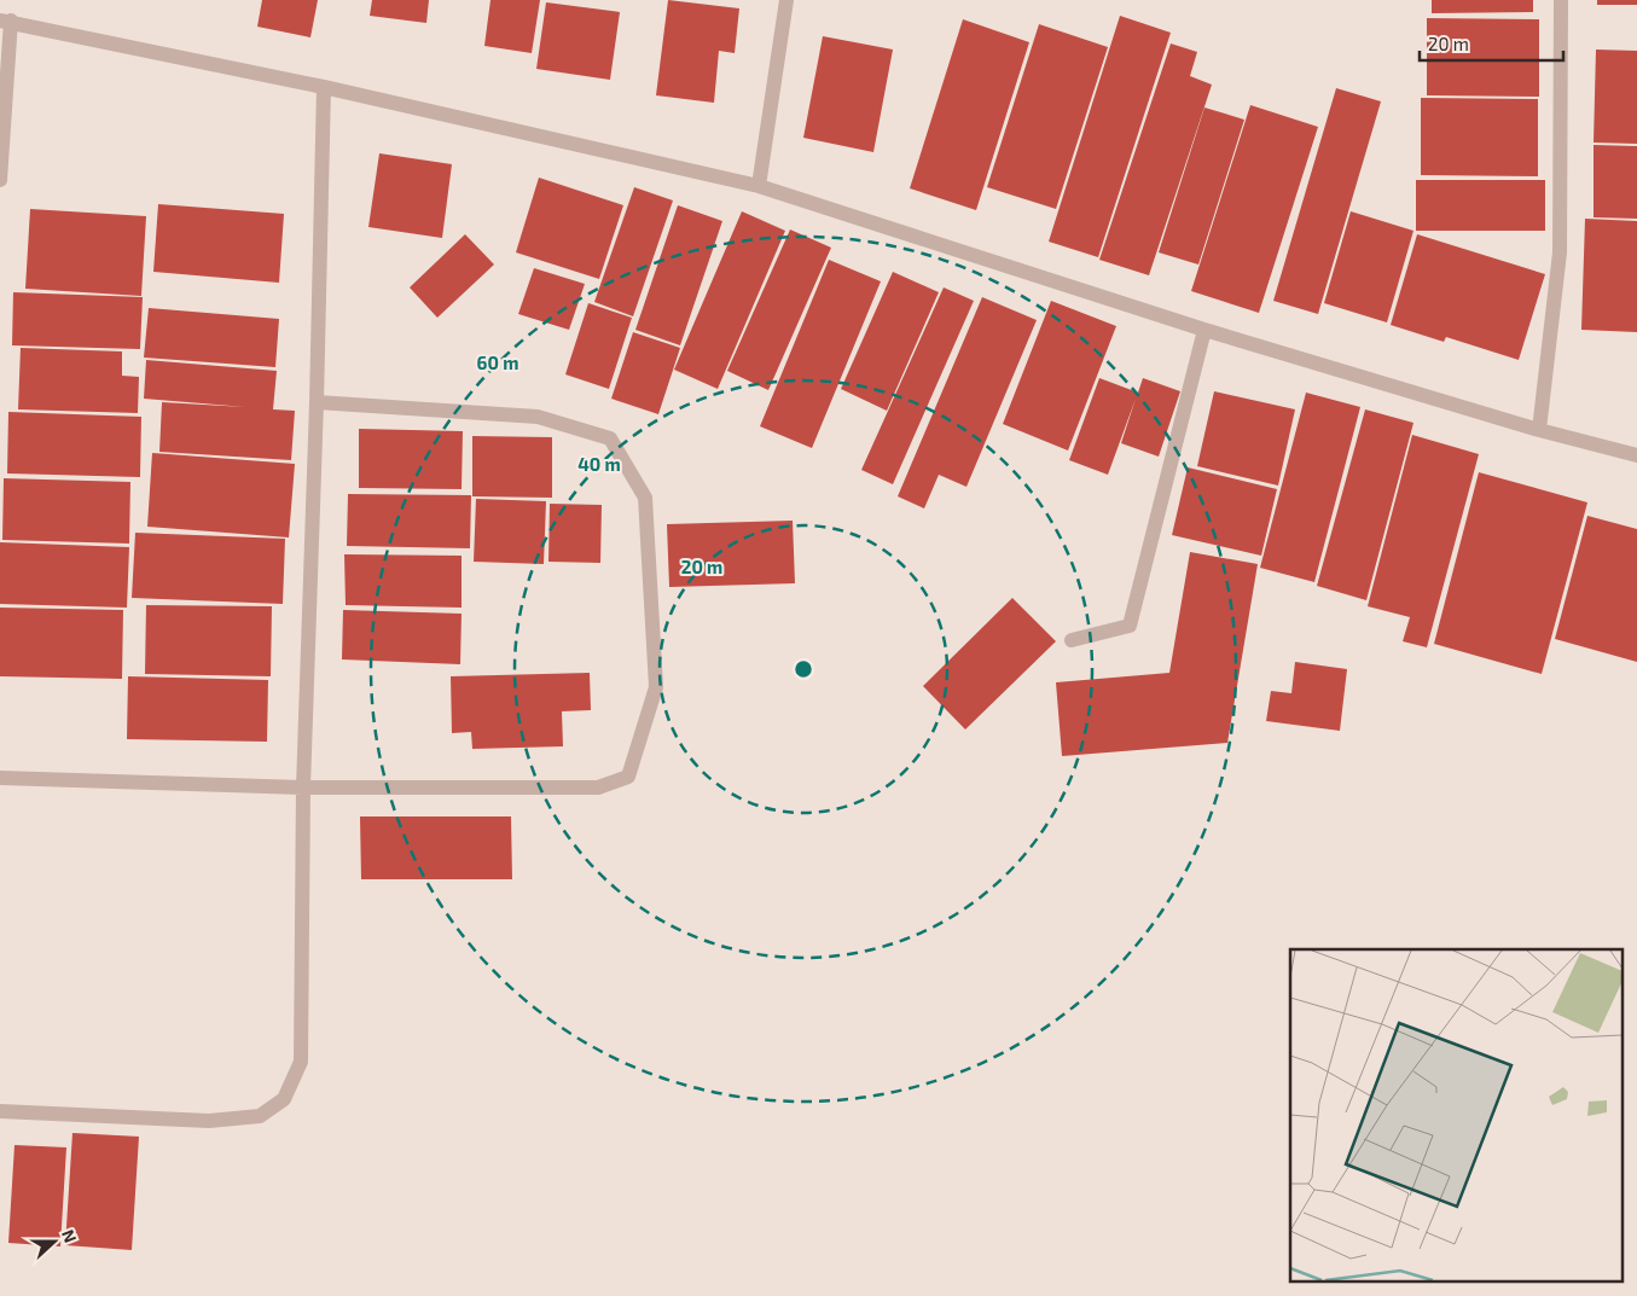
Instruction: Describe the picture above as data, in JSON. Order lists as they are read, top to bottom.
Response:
{
  "scale_bar": "20 m",
  "north": "right",
  "rings": ["60 m", "40 m", "20 m"]
}
